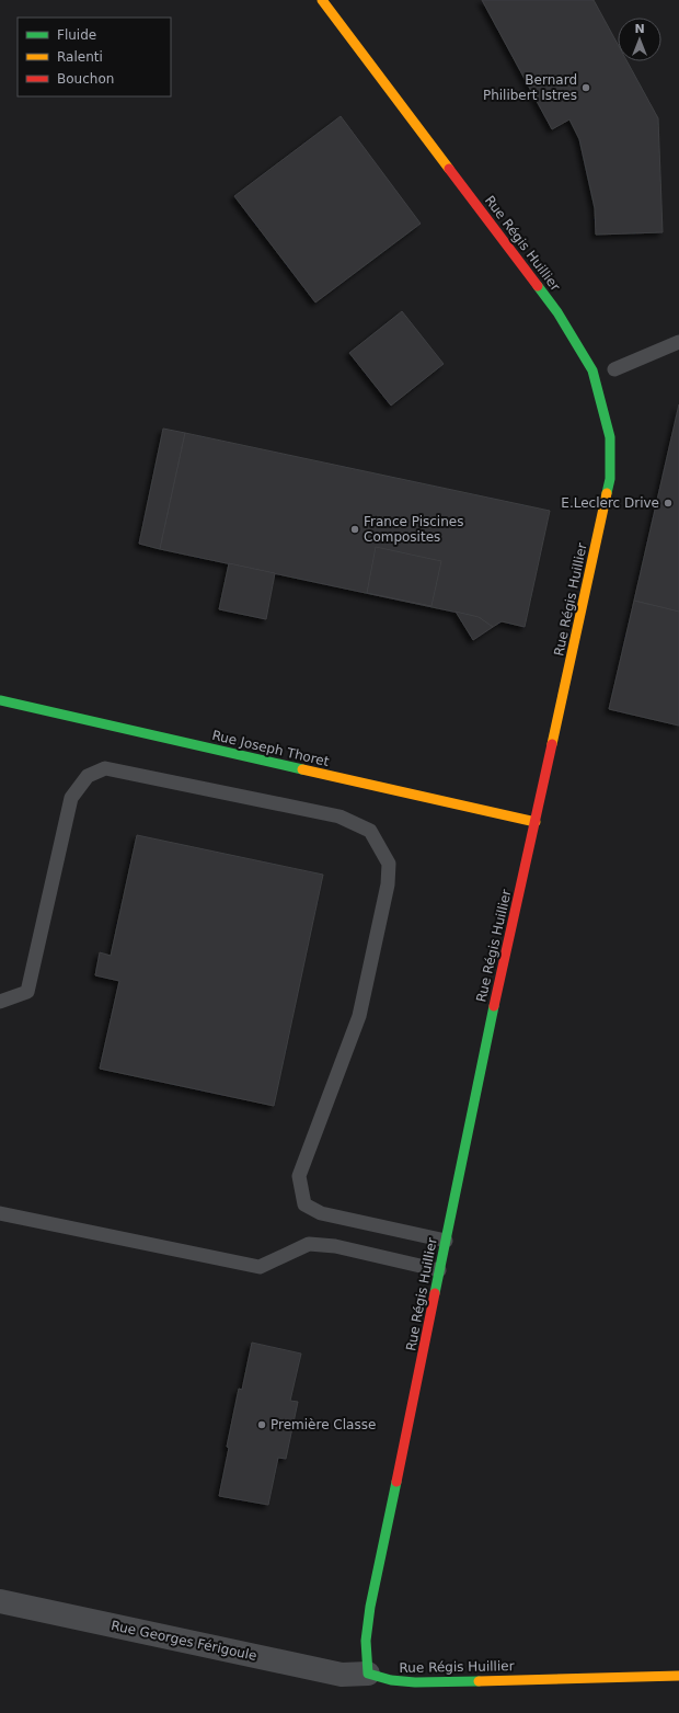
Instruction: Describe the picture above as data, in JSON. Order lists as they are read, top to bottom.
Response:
{
  "streets": {
    "street": ["Rue Régis Huillier", "Rue Joseph Thoret", "Rue Georges Férigoule"]
  },
  "crossings": [
    ["Rue Régis Huillier", "Rue Joseph Thoret"],
    ["Rue Régis Huillier", "Rue Georges Férigoule"]
  ],
  "places": [
    "Bernard Philibert Istres",
    "E.Leclerc Drive",
    "France Piscines Composites",
    "Première Classe"
  ],
  "legend": ["Fluide", "Ralenti", "Bouchon"],
  "north": "top"
}
